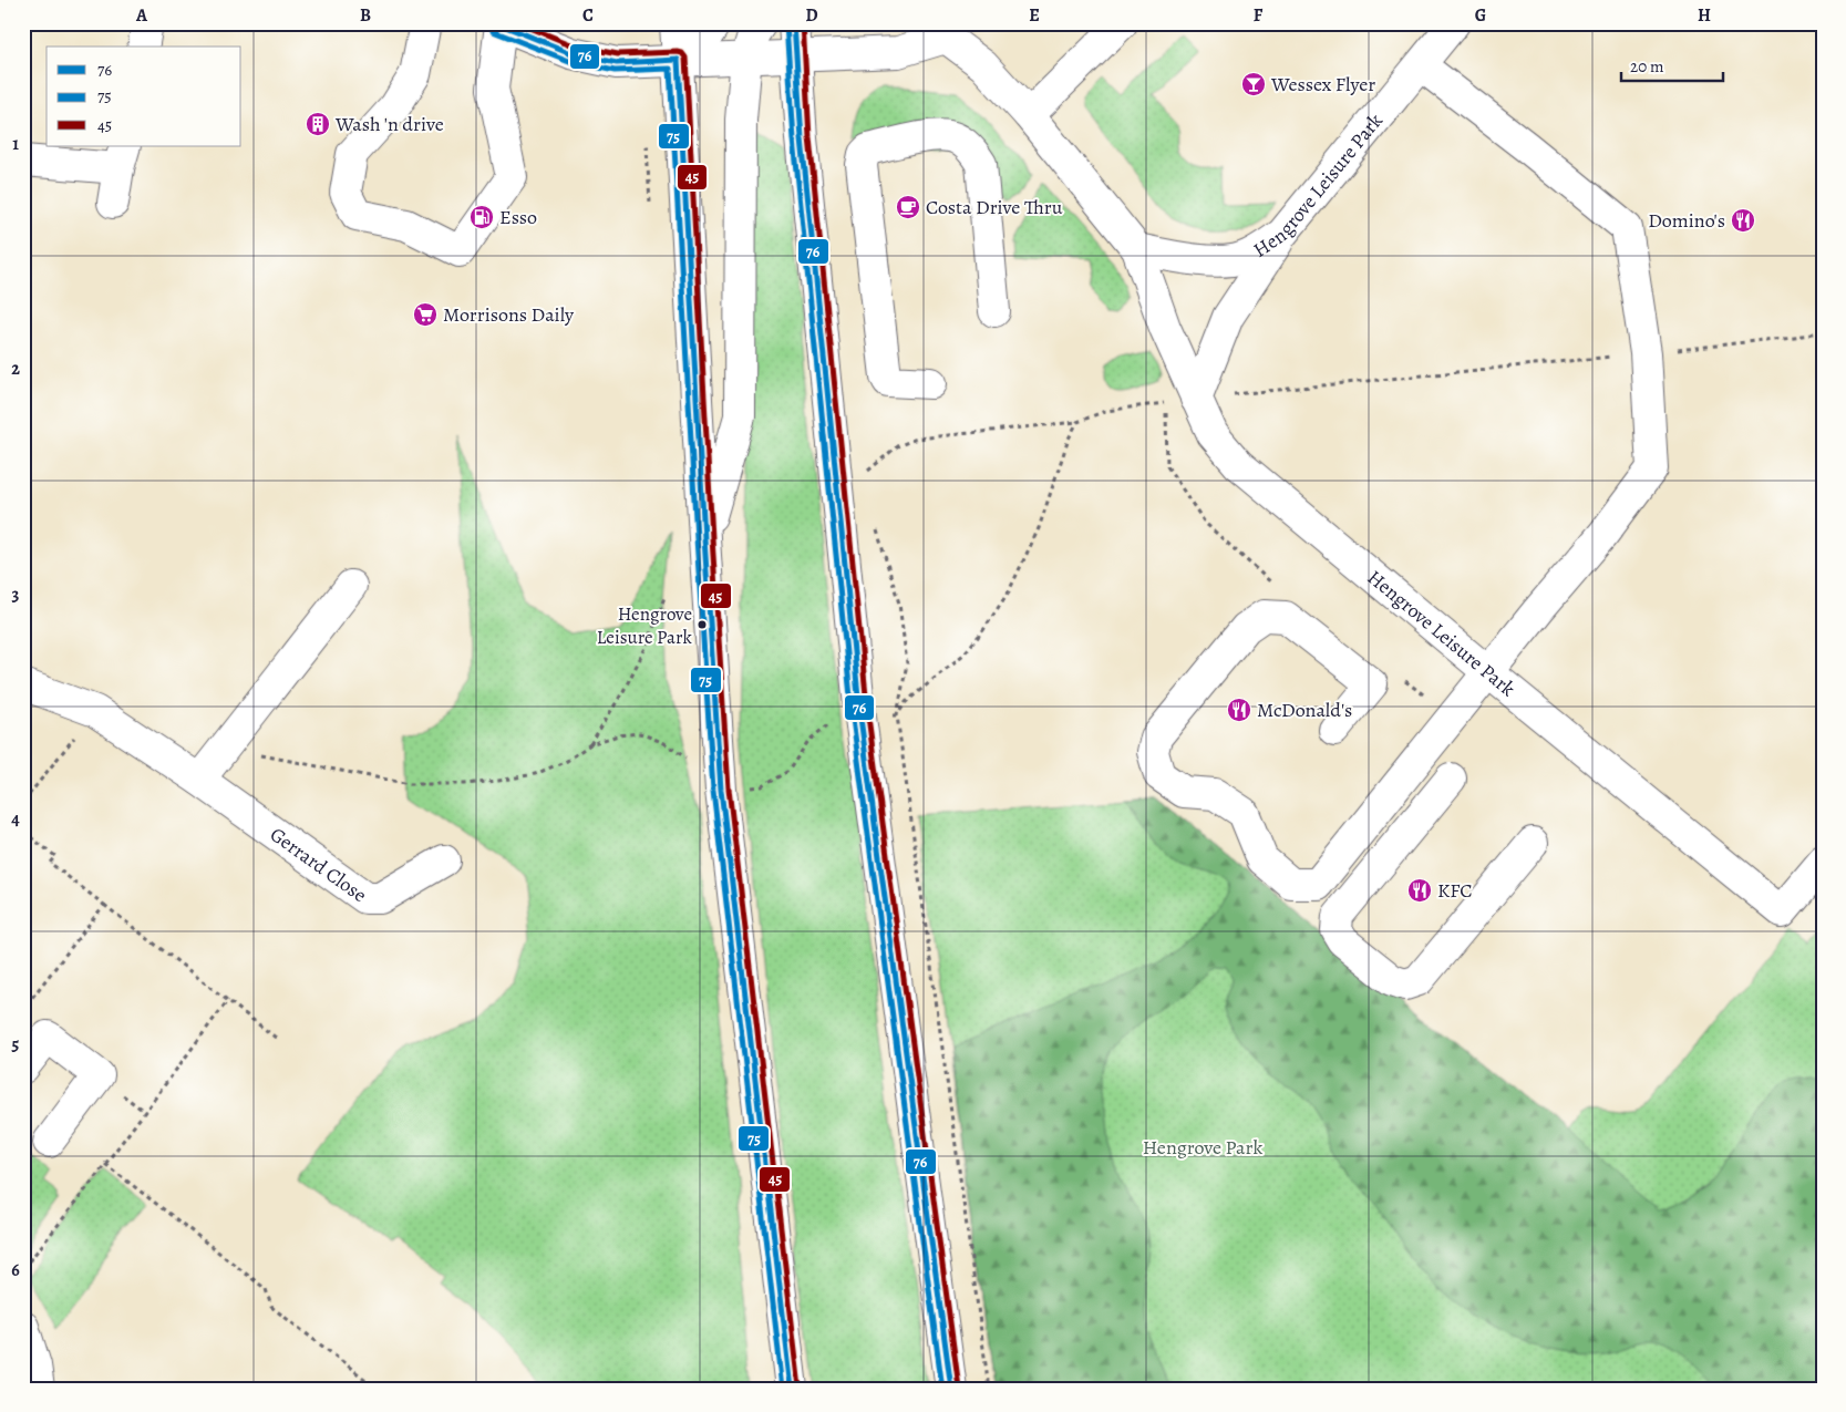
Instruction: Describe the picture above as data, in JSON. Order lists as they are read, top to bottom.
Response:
{
  "streets": {
    "main road": ["Hengrove Leisure Park", "Gerrard Close"]
  },
  "parks": ["Hengrove Park"],
  "places": {
    "bar": ["Wessex Flyer"],
    "building": ["Wash 'n drive"],
    "cafe": ["Costa Drive Thru"],
    "fuel station": ["Esso"],
    "restaurant": ["Domino's", "McDonald's", "KFC"],
    "supermarket": ["Morrisons Daily"],
    "other": ["Hengrove Leisure Park"]
  },
  "lines": ["transit line 76", "transit line 45", "transit line 75"],
  "legend": ["76", "75", "45"],
  "scale_bar": "20 m",
  "grid": {
    "columns": [
      "A",
      "B",
      "C",
      "D",
      "E",
      "F",
      "G",
      "H"
    ],
    "rows": [
      "1",
      "2",
      "3",
      "4",
      "5",
      "6"
    ]
  }
}
